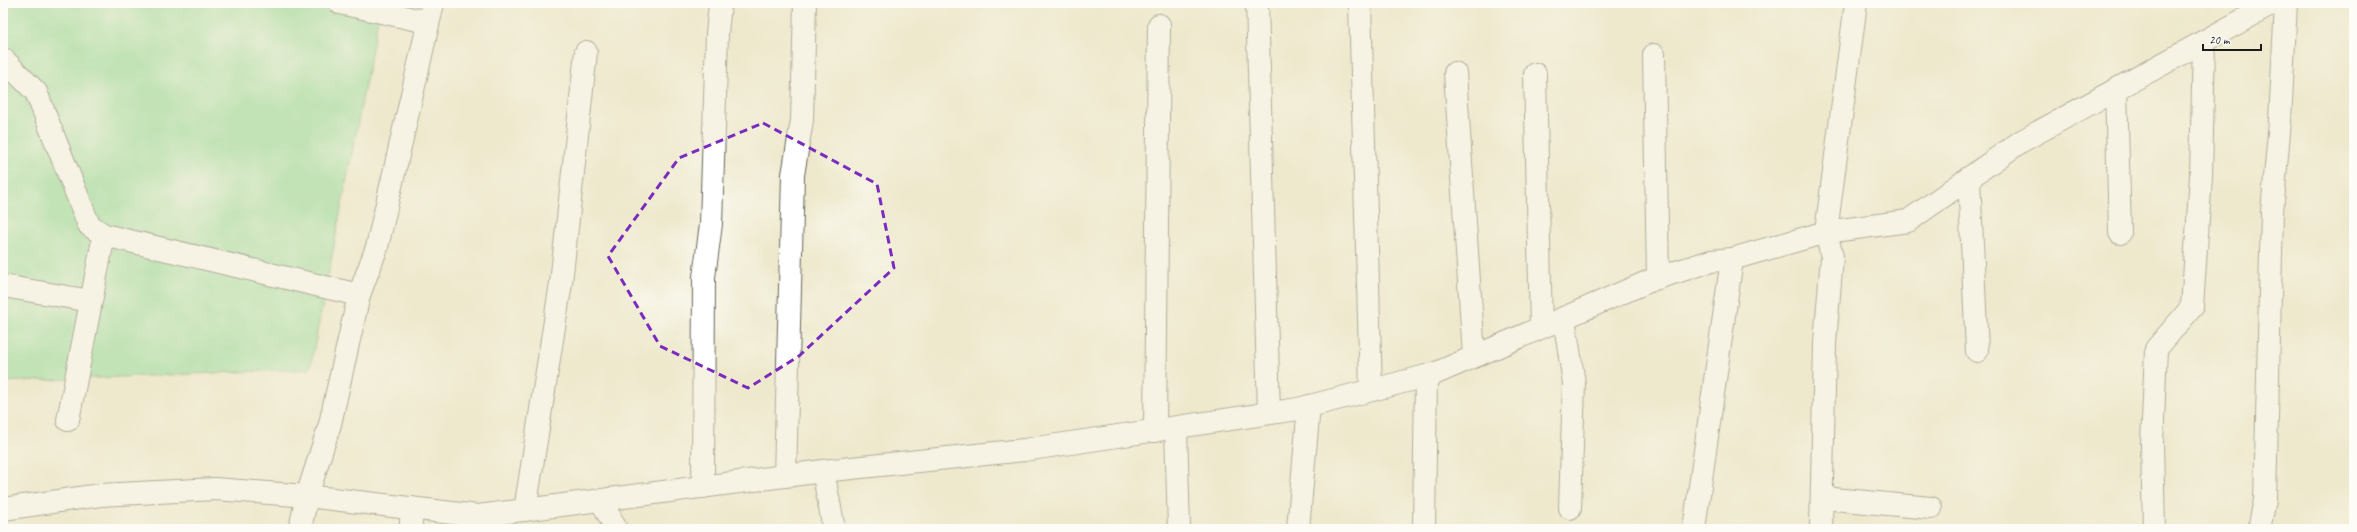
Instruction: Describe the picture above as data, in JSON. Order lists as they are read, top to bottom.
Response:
{
  "scale_bar": "20 m"
}
